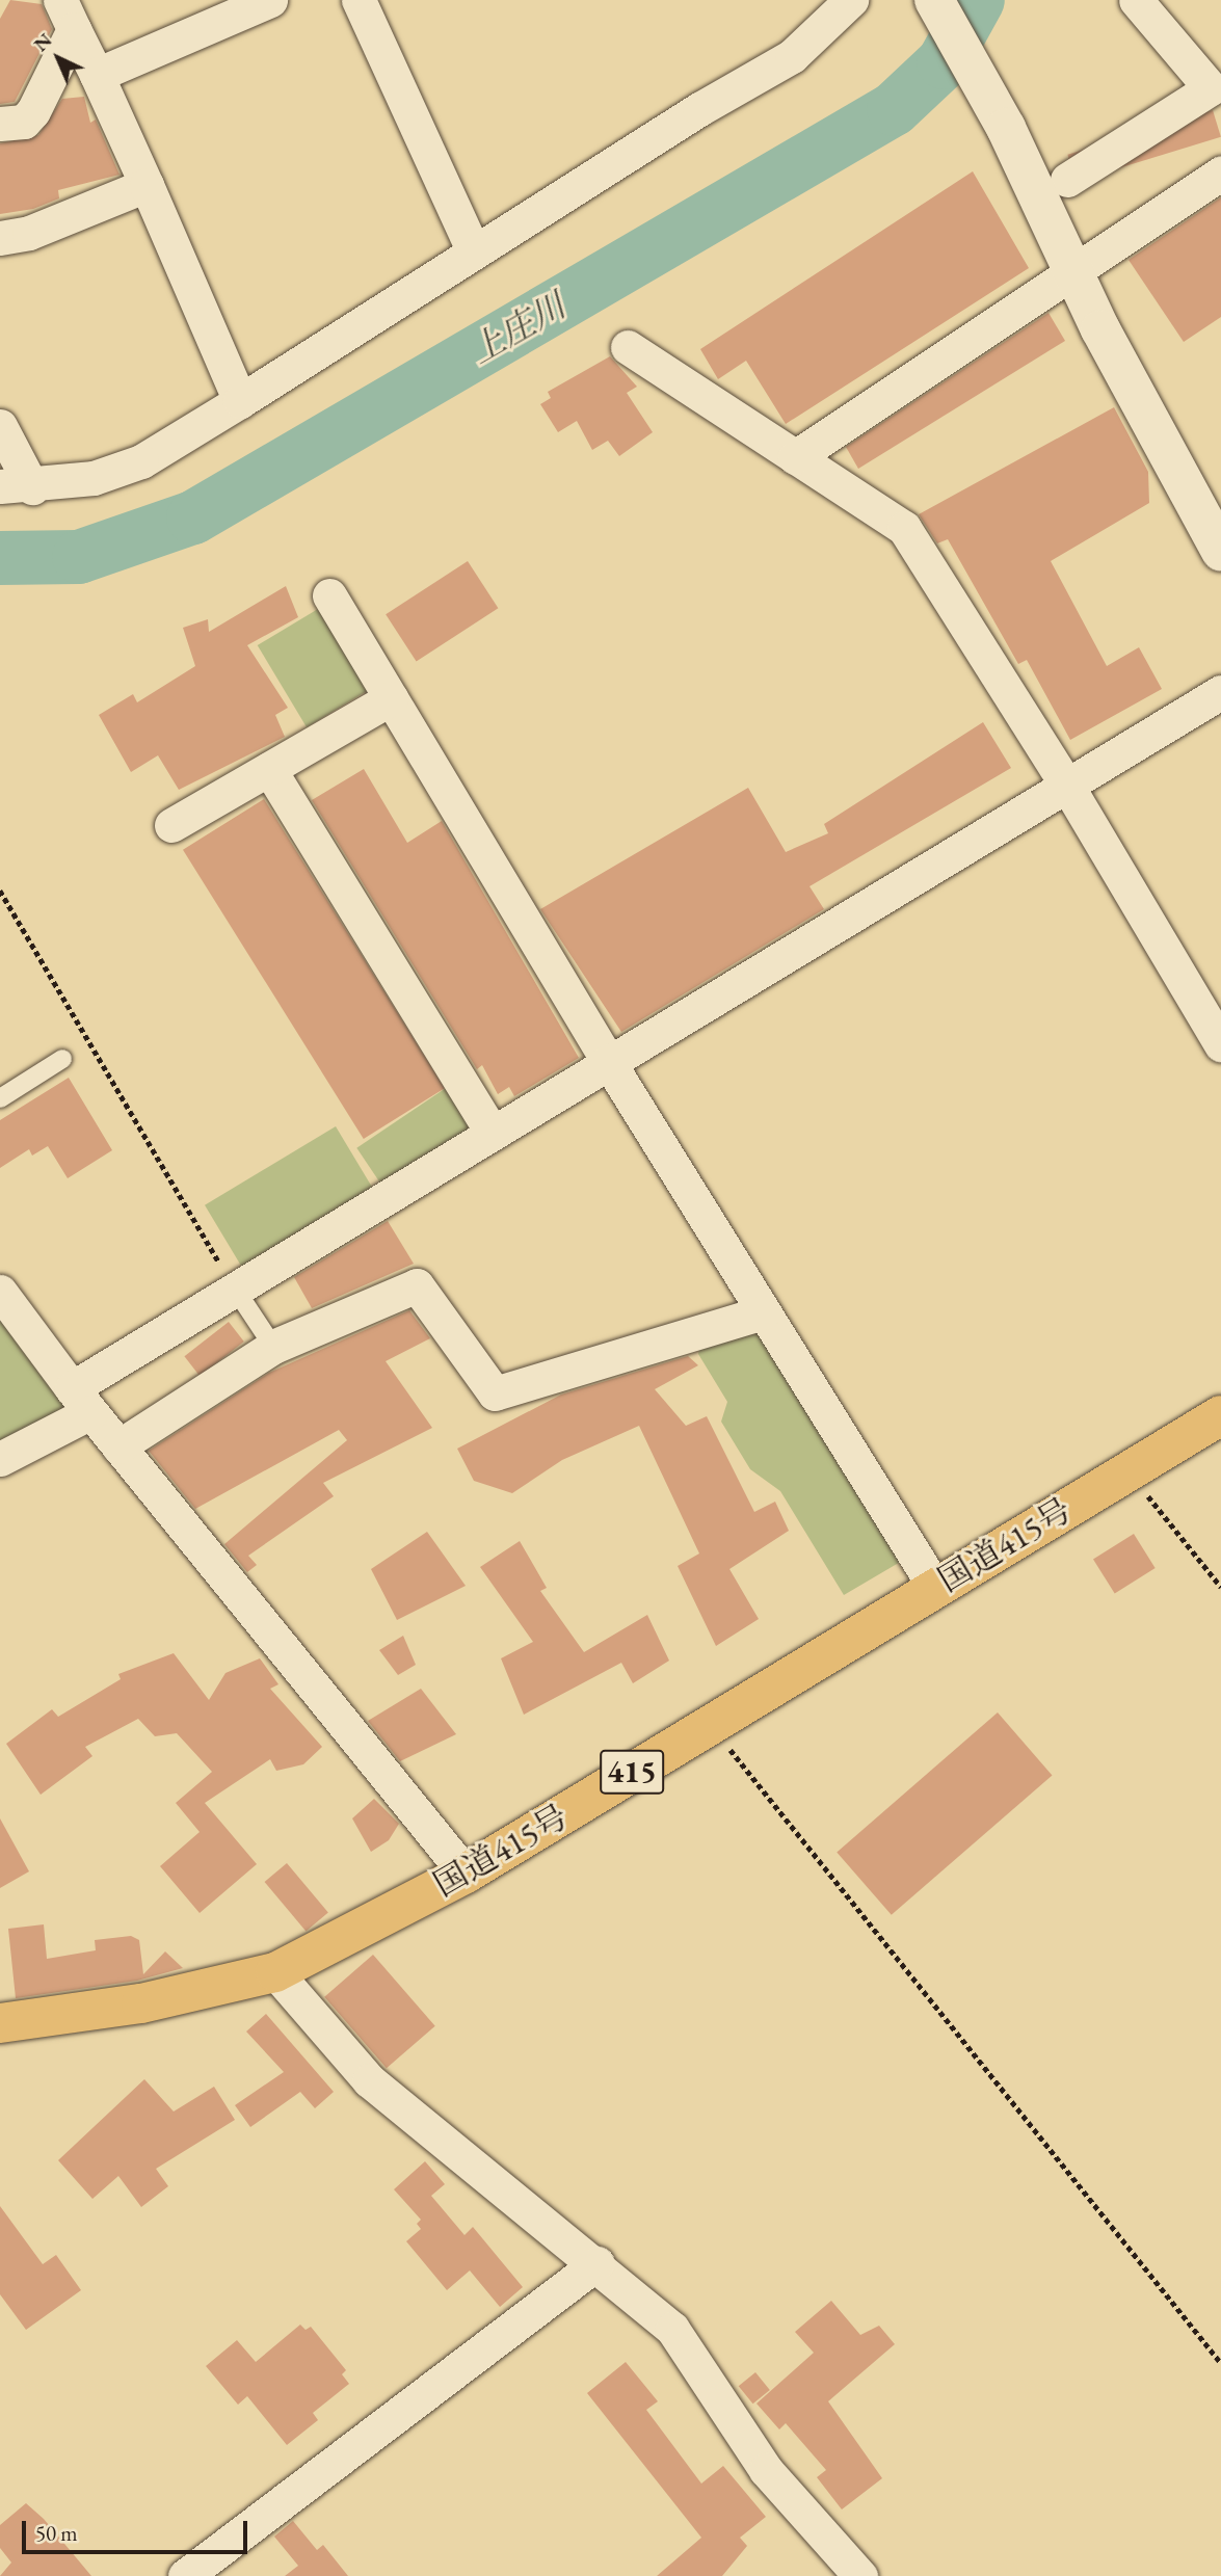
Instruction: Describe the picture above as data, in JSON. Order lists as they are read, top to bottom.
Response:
{
  "streets": {
    "highway": ["国道415号", "415"]
  },
  "water": ["上庄川"],
  "scale_bar": "50 m",
  "north": "top left"
}
